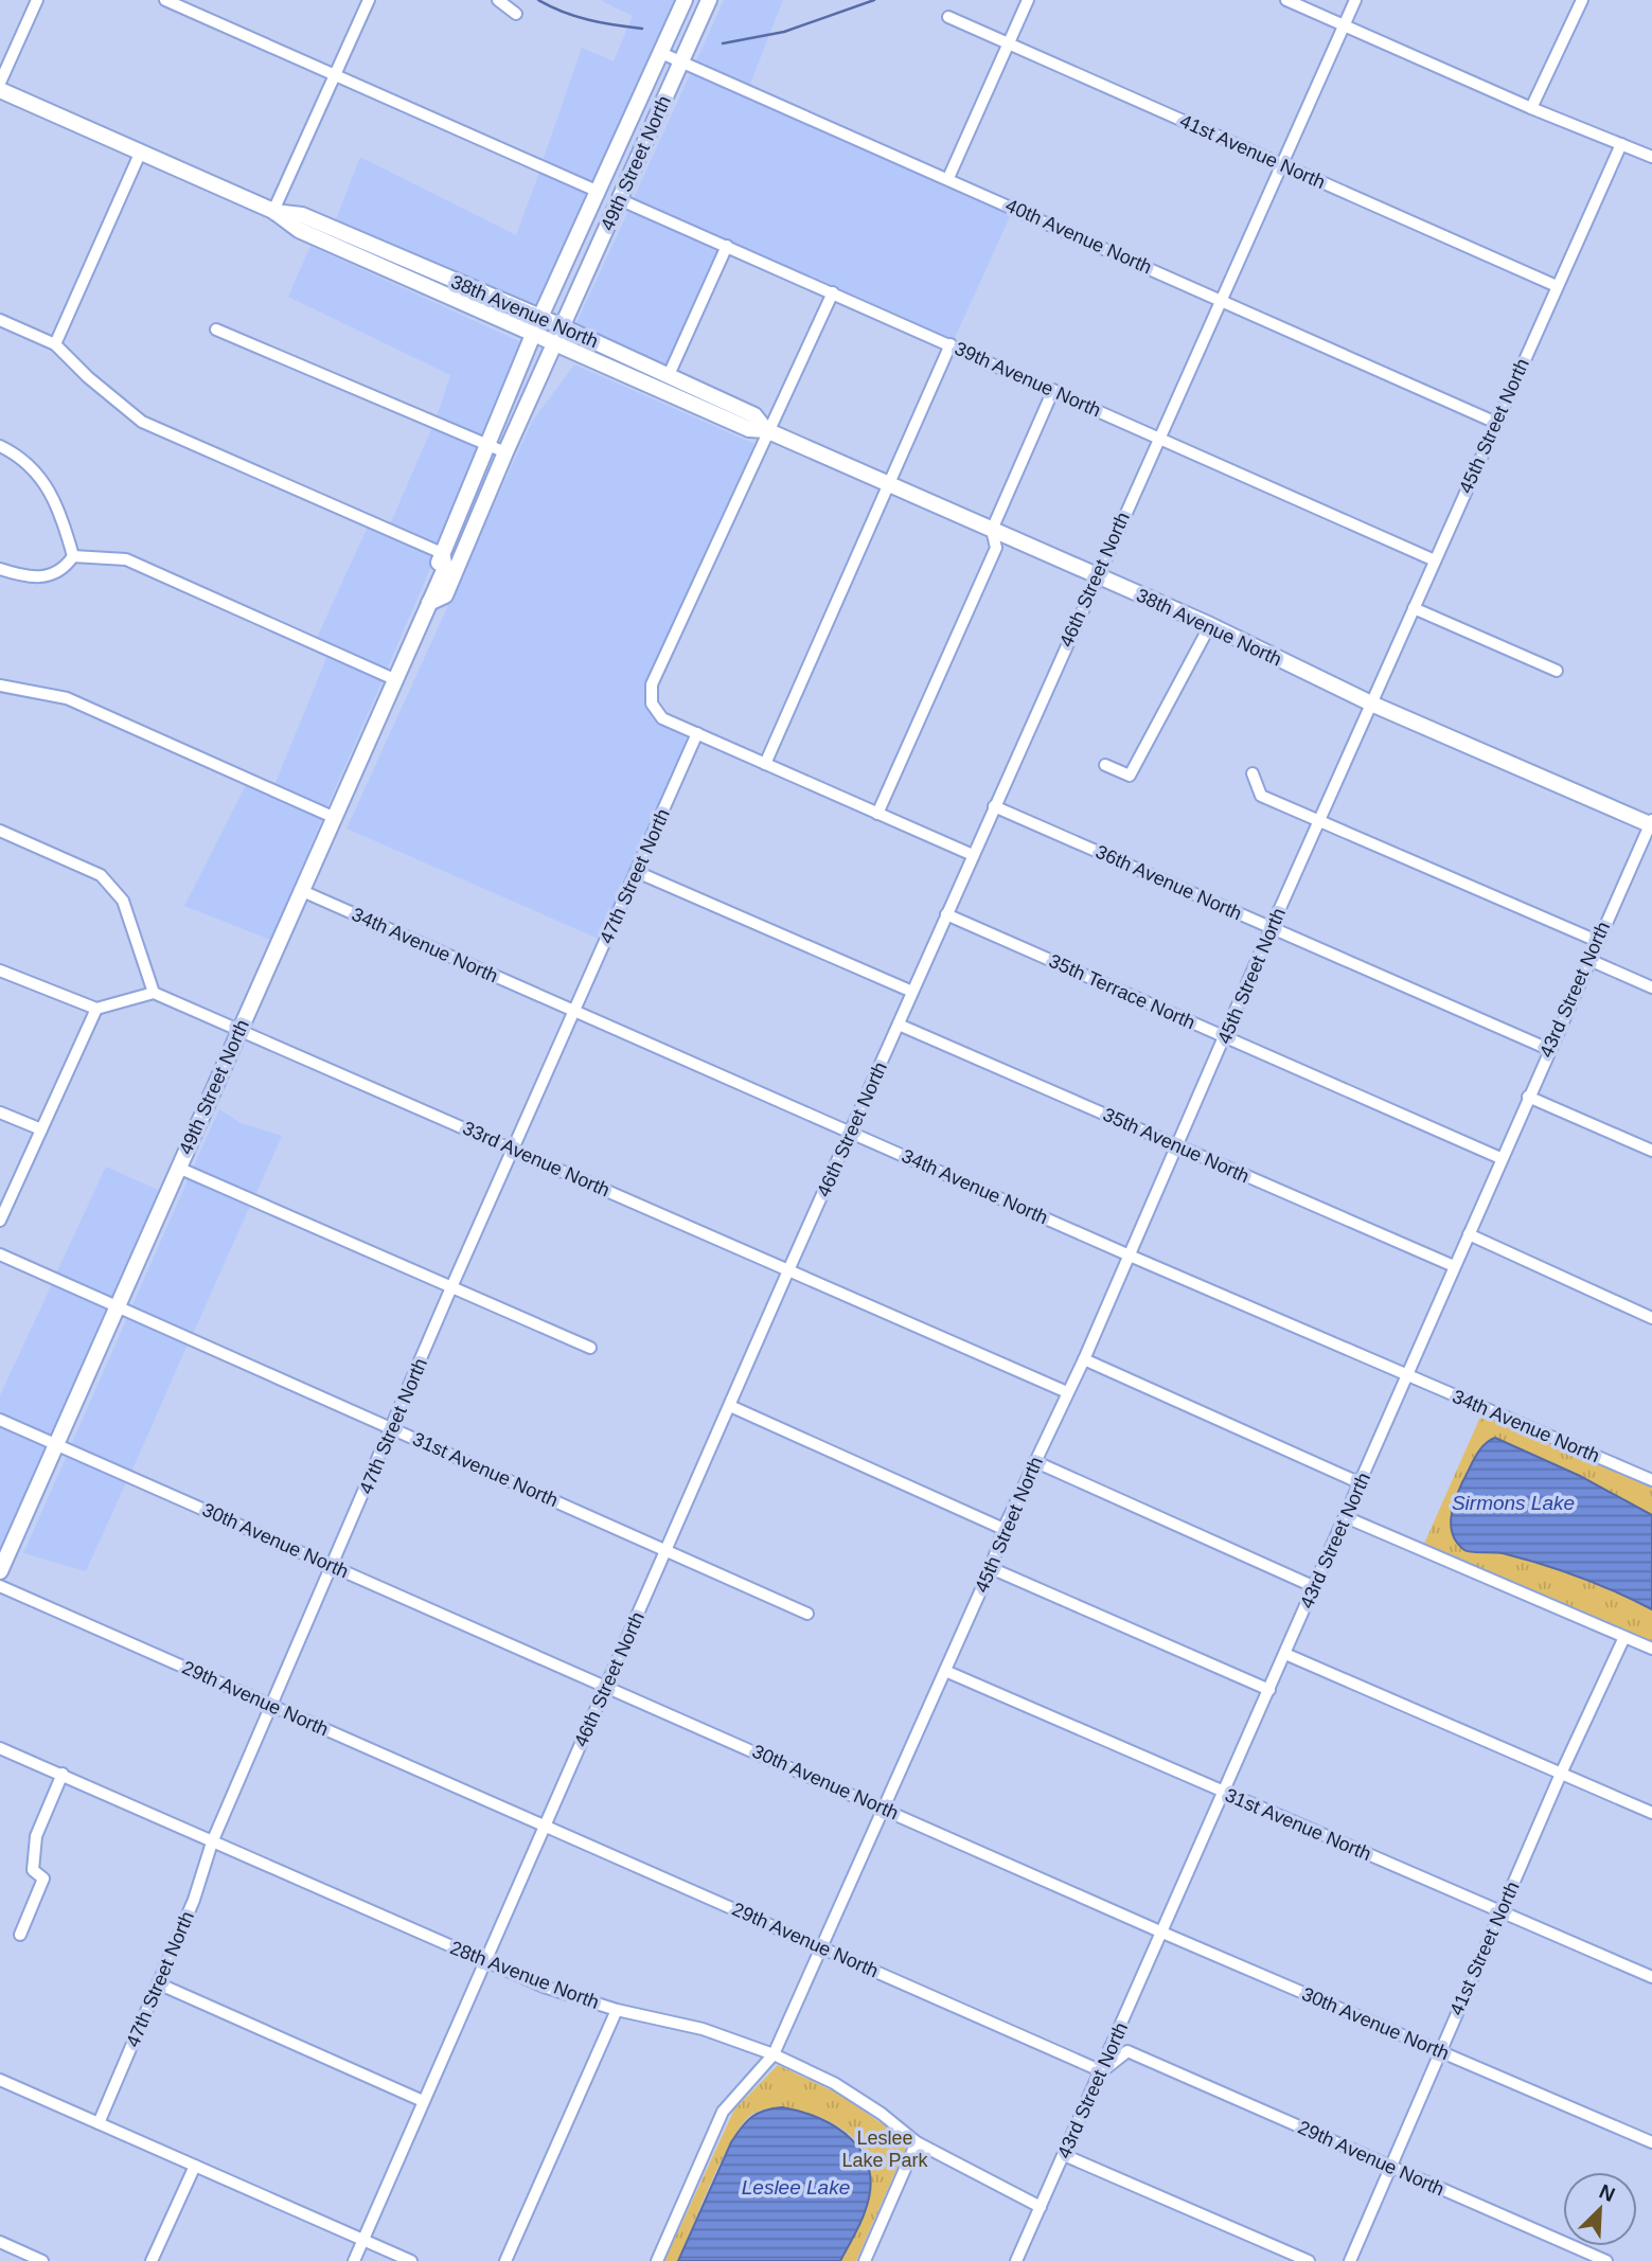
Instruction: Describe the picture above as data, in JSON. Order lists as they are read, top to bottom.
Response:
{
  "streets": {
    "main road": ["49th Street North", "38th Avenue North"],
    "street": [
      "41st Avenue North",
      "40th Avenue North",
      "39th Avenue North",
      "45th Street North",
      "46th Street North",
      "47th Street North",
      "36th Avenue North",
      "34th Avenue North",
      "43rd Street North",
      "35th Terrace North",
      "35th Avenue North",
      "33rd Avenue North",
      "31st Avenue North",
      "30th Avenue North",
      "29th Avenue North",
      "41st Street North",
      "28th Avenue North"
    ]
  },
  "crossings": [
    ["41st Avenue North", "45th Street North"],
    ["41st Avenue North", "46th Street North"],
    ["49th Street North", "40th Avenue North"],
    ["49th Street North", "38th Avenue North"],
    ["49th Street North", "39th Avenue North"],
    ["49th Street North", "34th Avenue North"],
    ["49th Street North", "33rd Avenue North"],
    ["49th Street North", "31st Avenue North"],
    ["49th Street North", "30th Avenue North"],
    ["40th Avenue North", "45th Street North"],
    ["40th Avenue North", "46th Street North"],
    ["38th Avenue North", "45th Street North"],
    ["38th Avenue North", "46th Street North"],
    ["38th Avenue North", "43rd Street North"],
    ["39th Avenue North", "45th Street North"],
    ["39th Avenue North", "46th Street North"],
    ["45th Street North", "36th Avenue North"],
    ["45th Street North", "34th Avenue North"],
    ["45th Street North", "35th Terrace North"],
    ["45th Street North", "35th Avenue North"],
    ["45th Street North", "33rd Avenue North"],
    ["45th Street North", "31st Avenue North"],
    ["45th Street North", "30th Avenue North"],
    ["45th Street North", "29th Avenue North"],
    ["45th Street North", "28th Avenue North"],
    ["46th Street North", "36th Avenue North"],
    ["46th Street North", "34th Avenue North"],
    ["46th Street North", "35th Terrace North"],
    ["46th Street North", "35th Avenue North"],
    ["46th Street North", "33rd Avenue North"],
    ["46th Street North", "31st Avenue North"],
    ["46th Street North", "30th Avenue North"],
    ["46th Street North", "29th Avenue North"],
    ["46th Street North", "28th Avenue North"],
    ["47th Street North", "34th Avenue North"],
    ["47th Street North", "33rd Avenue North"],
    ["47th Street North", "31st Avenue North"],
    ["47th Street North", "30th Avenue North"],
    ["47th Street North", "29th Avenue North"],
    ["47th Street North", "28th Avenue North"],
    ["36th Avenue North", "43rd Street North"],
    ["34th Avenue North", "43rd Street North"],
    ["43rd Street North", "35th Terrace North"],
    ["43rd Street North", "35th Avenue North"],
    ["43rd Street North", "31st Avenue North"],
    ["43rd Street North", "30th Avenue North"],
    ["43rd Street North", "29th Avenue North"],
    ["43rd Street North", "28th Avenue North"],
    ["31st Avenue North", "41st Street North"],
    ["30th Avenue North", "41st Street North"],
    ["29th Avenue North", "41st Street North"]
  ],
  "water": ["Sirmons Lake", "Leslee Lake"],
  "parks": ["Leslee Lake Park"],
  "north": "top right"
}
